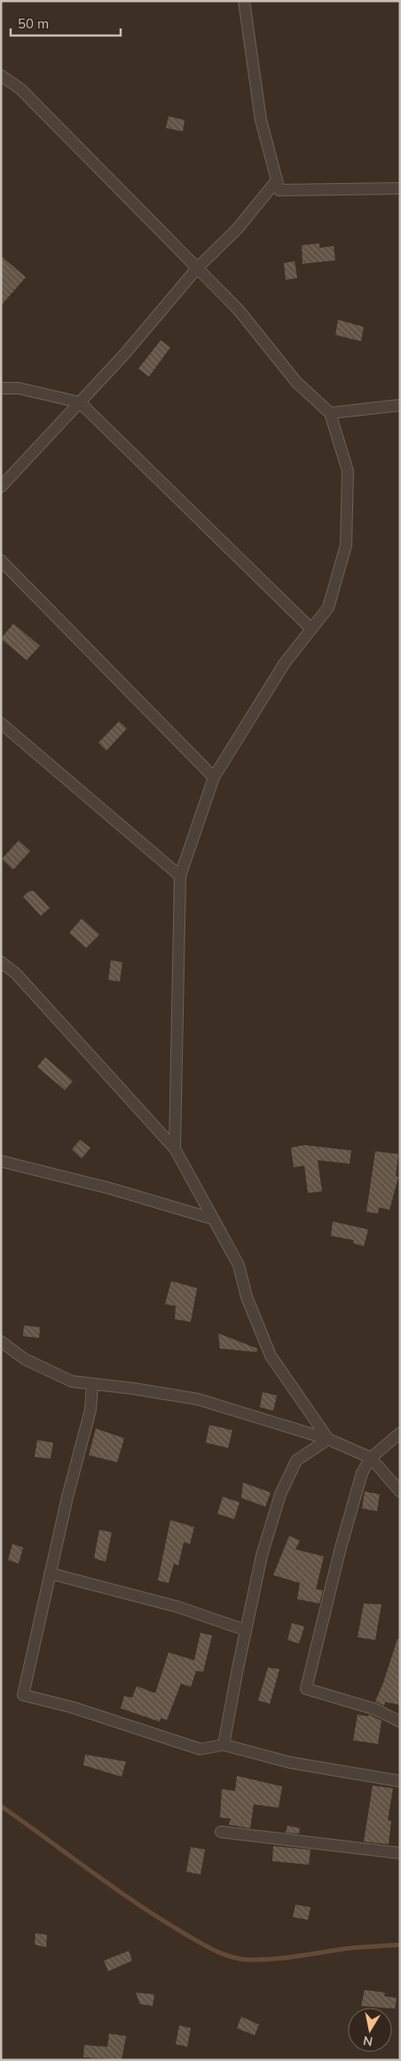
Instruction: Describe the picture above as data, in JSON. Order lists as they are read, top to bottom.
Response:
{
  "scale_bar": "50 m",
  "north": "bottom"
}
